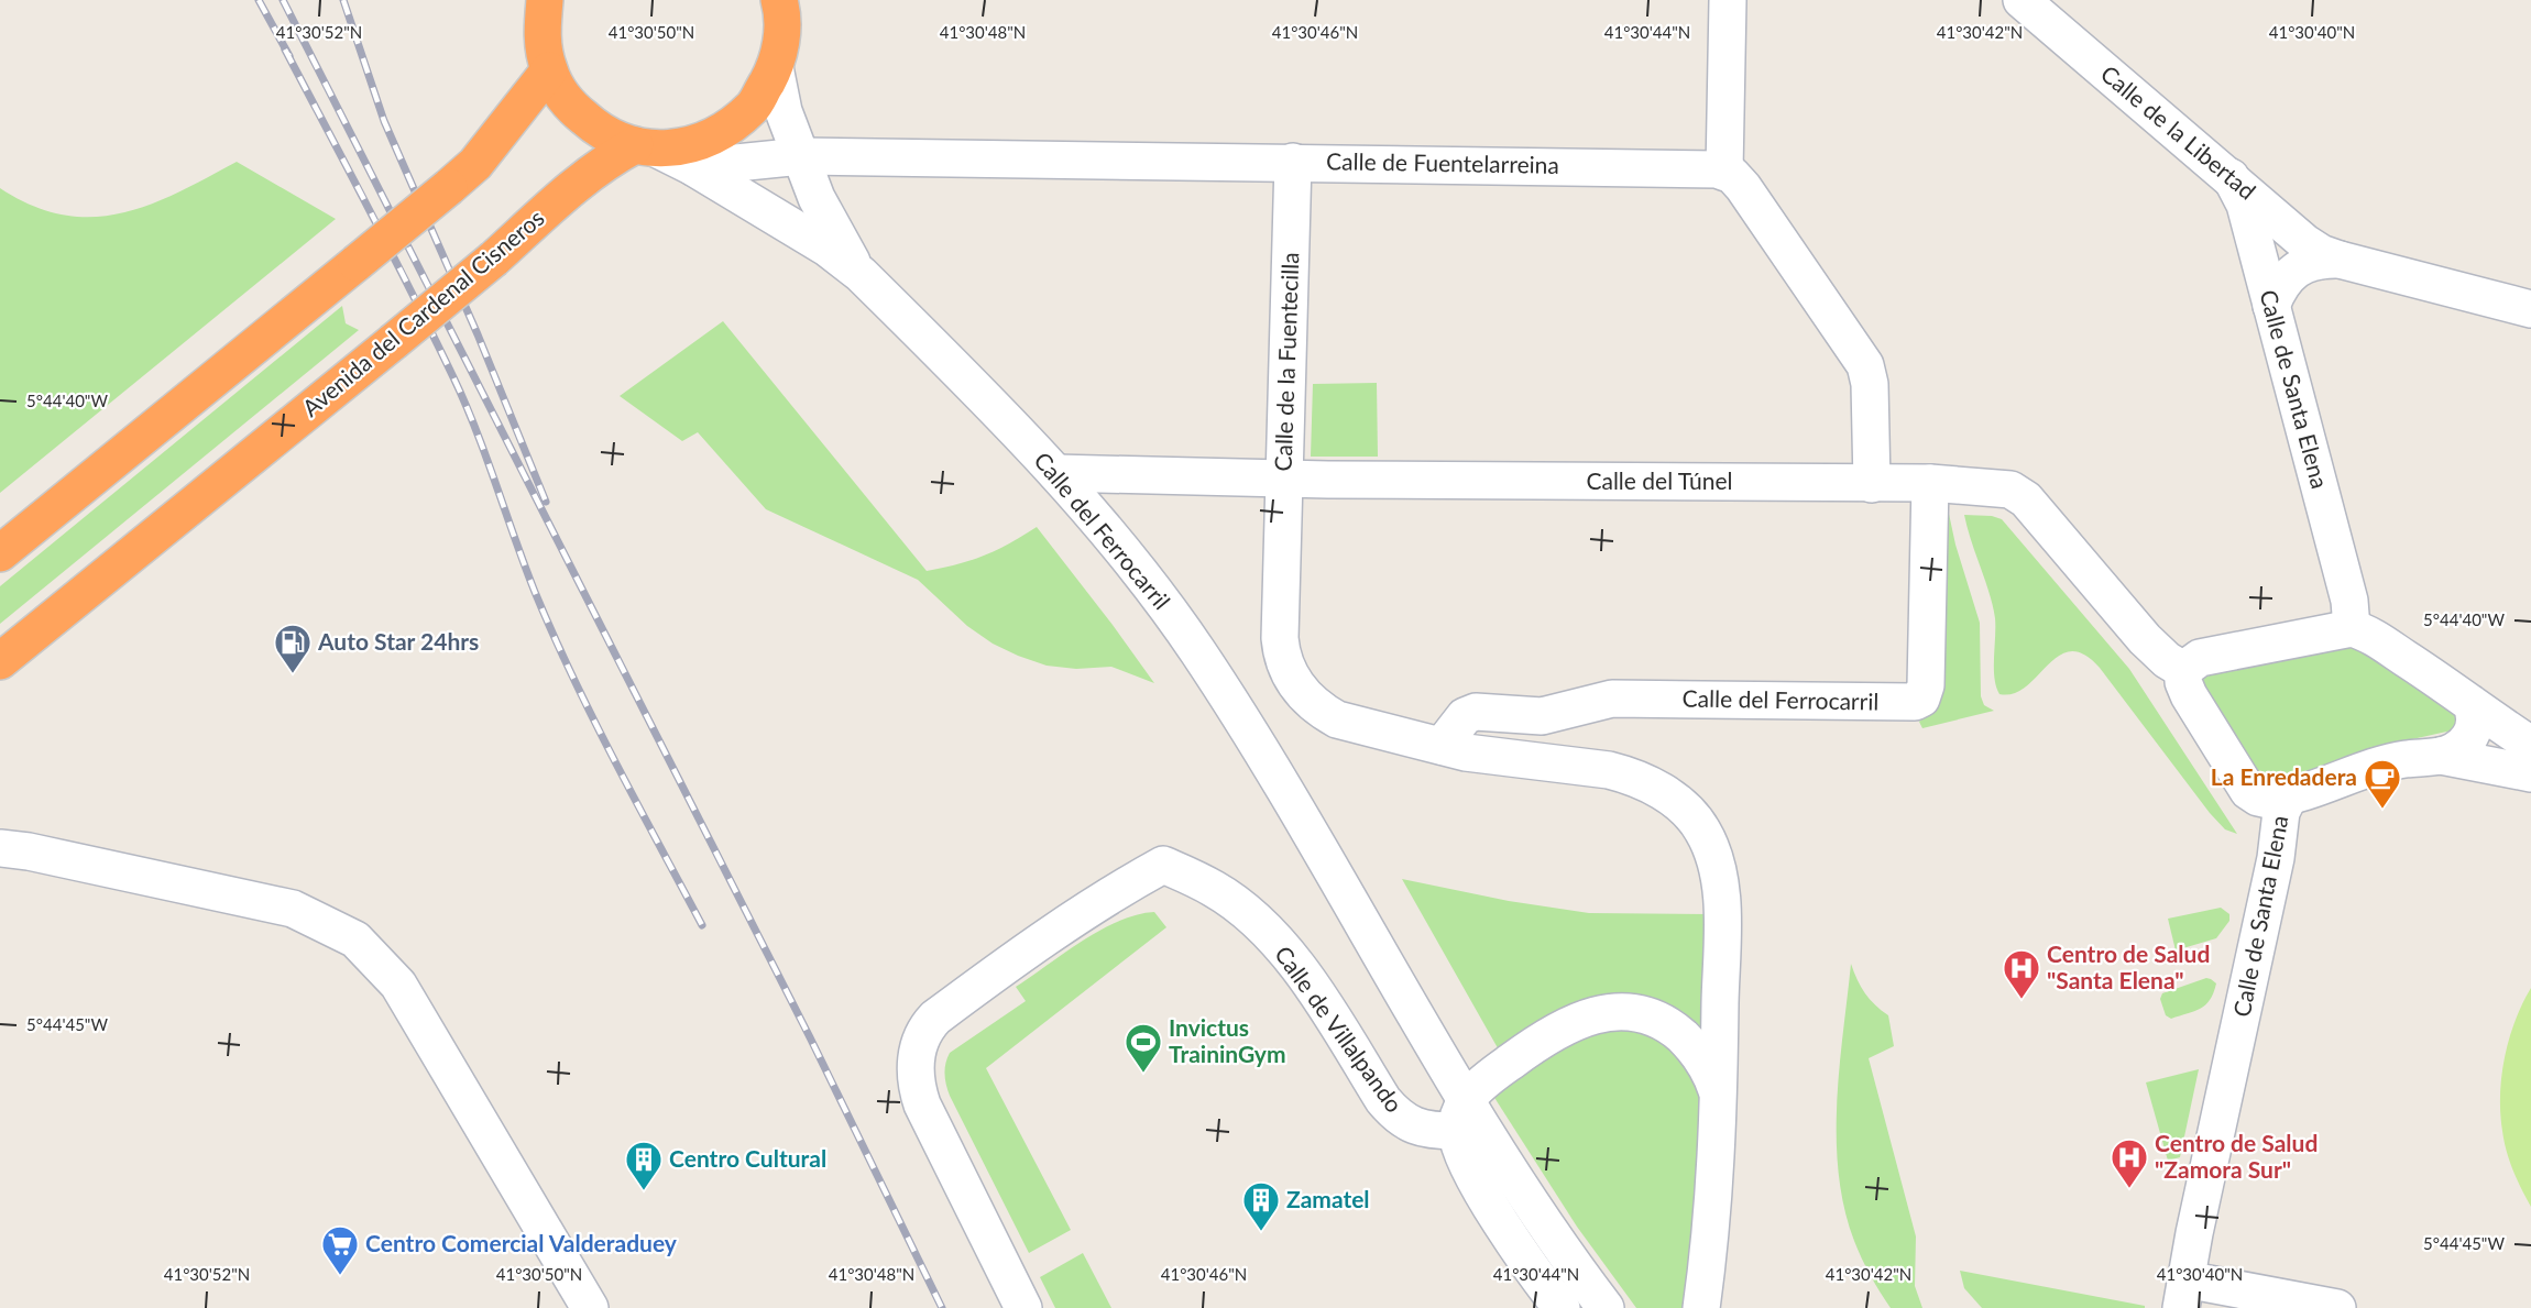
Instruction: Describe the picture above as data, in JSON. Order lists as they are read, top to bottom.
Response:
{
  "streets": {
    "highway": ["Avenida del Cardenal Cisneros"],
    "street": [
      "Calle de la Libertad",
      "Calle de Fuentelarreina",
      "Calle de la Fuentecilla",
      "Calle de Santa Elena",
      "Calle del Túnel",
      "Calle del Ferrocarril",
      "Calle de Villalpando"
    ]
  },
  "crossings": [
    ["Calle de la Libertad", "Calle de Santa Elena"],
    ["Calle de Fuentelarreina", "Calle de la Fuentecilla"],
    ["Calle de Fuentelarreina", "Calle del Ferrocarril"],
    ["Avenida del Cardenal Cisneros", "Calle del Ferrocarril"],
    ["Calle de la Fuentecilla", "Calle del Túnel"],
    ["Calle de la Fuentecilla", "Calle del Ferrocarril"],
    ["Calle de Santa Elena", "Calle del Túnel"],
    ["Calle del Túnel", "Calle del Ferrocarril"],
    ["Calle del Ferrocarril", "Calle de Villalpando"]
  ],
  "places": {
    "fuel station": ["Auto Star 24hrs"],
    "cafe": ["La Enredadera"],
    "hospital": ["Centro de Salud \"Santa Elena\"", "Centro de Salud \"Zamora Sur\""],
    "sports": ["Invictus TraininGym"],
    "building": ["Centro Cultural", "Zamatel"],
    "supermarket": ["Centro Comercial Valderaduey"]
  },
  "coordinates": [
    "41°30'52\"N",
    "41°30'50\"N",
    "41°30'48\"N",
    "41°30'46\"N",
    "41°30'44\"N",
    "41°30'42\"N",
    "41°30'40\"N",
    "5°44'40\"W",
    "5°44'45\"W"
  ]
}
